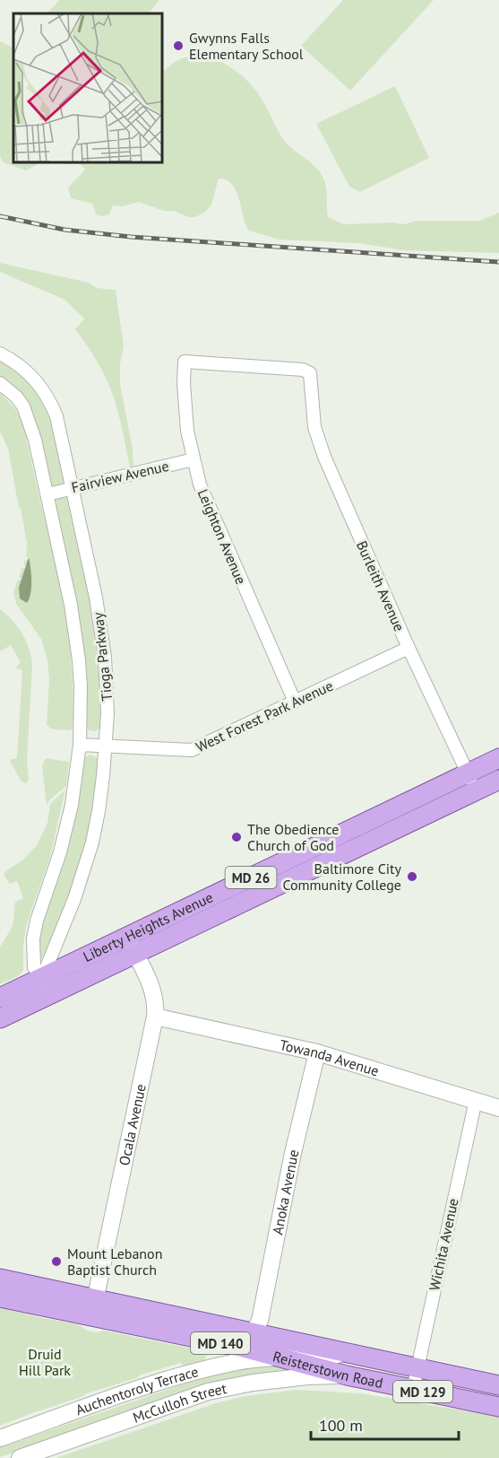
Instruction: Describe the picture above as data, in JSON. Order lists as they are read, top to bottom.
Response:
{
  "streets": {
    "main road": [
      "MD 26",
      "Liberty Heights Avenue",
      "MD 140",
      "Reisterstown Road",
      "MD 129"
    ],
    "street": [
      "Fairview Avenue",
      "Leighton Avenue",
      "Burleith Avenue",
      "Tioga Parkway",
      "West Forest Park Avenue",
      "Towanda Avenue",
      "Ocala Avenue",
      "Anoka Avenue",
      "Wichita Avenue",
      "Auchentoroly Terrace",
      "McCulloh Street"
    ]
  },
  "crossings": [
    ["Fairview Avenue", "Leighton Avenue"],
    ["Fairview Avenue", "Tioga Parkway"],
    ["Leighton Avenue", "Burleith Avenue"],
    ["Leighton Avenue", "West Forest Park Avenue"],
    ["Burleith Avenue", "West Forest Park Avenue"],
    ["Burleith Avenue", "Liberty Heights Avenue"],
    ["Tioga Parkway", "West Forest Park Avenue"],
    ["Tioga Parkway", "Liberty Heights Avenue"],
    ["Liberty Heights Avenue", "Ocala Avenue"],
    ["Towanda Avenue", "Ocala Avenue"],
    ["Towanda Avenue", "Anoka Avenue"],
    ["Towanda Avenue", "Wichita Avenue"],
    ["Ocala Avenue", "Reisterstown Road"],
    ["Anoka Avenue", "Reisterstown Road"],
    ["Wichita Avenue", "Reisterstown Road"],
    ["Reisterstown Road", "Auchentoroly Terrace"],
    ["Reisterstown Road", "MD 129"],
    ["Reisterstown Road", "McCulloh Street"],
    ["Auchentoroly Terrace", "MD 129"]
  ],
  "parks": ["Druid Hill Park"],
  "places": [
    "Gwynns Falls Elementary School",
    "The Obedience Church of God",
    "Baltimore City Community College",
    "Mount Lebanon Baptist Church"
  ],
  "scale_bar": "100 m"
}
